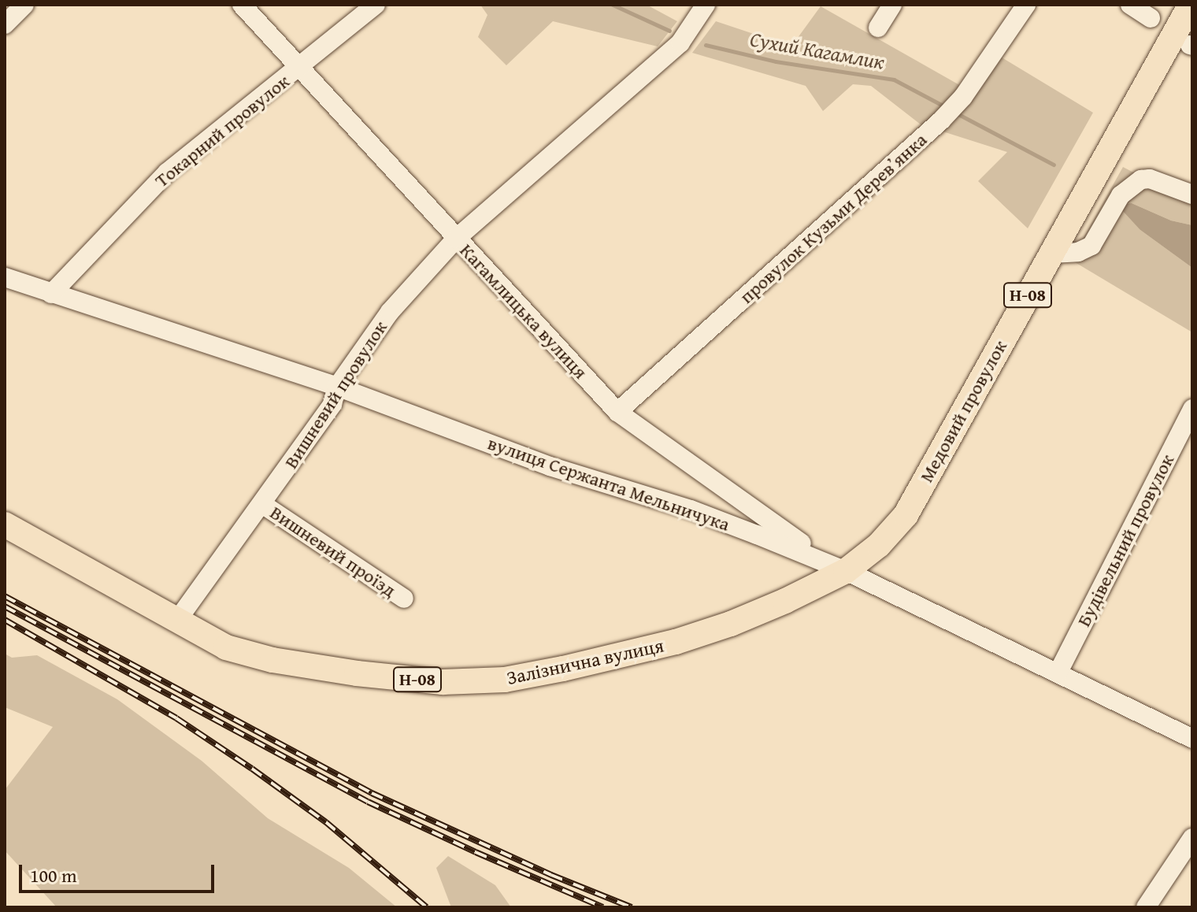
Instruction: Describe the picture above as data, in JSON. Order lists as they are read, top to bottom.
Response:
{
  "streets": {
    "main road": ["Н-08", "Медовий провулок", "Залізнична вулиця"],
    "street": [
      "Токарний провулок",
      "провулок Кузьми Деревʼянка",
      "Кагамлицька вулиця",
      "Вишневий провулок",
      "вулиця Сержанта Мельничука",
      "Будівельний провулок",
      "Вишневий проїзд"
    ]
  },
  "crossings": [
    ["Токарний провулок", "Кагамлицька вулиця"],
    ["Токарний провулок", "вулиця Сержанта Мельничука"],
    ["провулок Кузьми Деревʼянка", "Кагамлицька вулиця"],
    ["Кагамлицька вулиця", "Вишневий провулок"],
    ["Кагамлицька вулиця", "Медовий провулок"],
    ["Кагамлицька вулиця", "вулиця Сержанта Мельничука"],
    ["Кагамлицька вулиця", "Залізнична вулиця"],
    ["Вишневий провулок", "вулиця Сержанта Мельничука"],
    ["Вишневий провулок", "Вишневий проїзд"],
    ["Вишневий провулок", "Залізнична вулиця"],
    ["Медовий провулок", "вулиця Сержанта Мельничука"],
    ["Медовий провулок", "Залізнична вулиця"],
    ["вулиця Сержанта Мельничука", "Будівельний провулок"],
    ["вулиця Сержанта Мельничука", "Залізнична вулиця"]
  ],
  "water": ["Сухий Кагамлик"],
  "scale_bar": "100 m"
}
